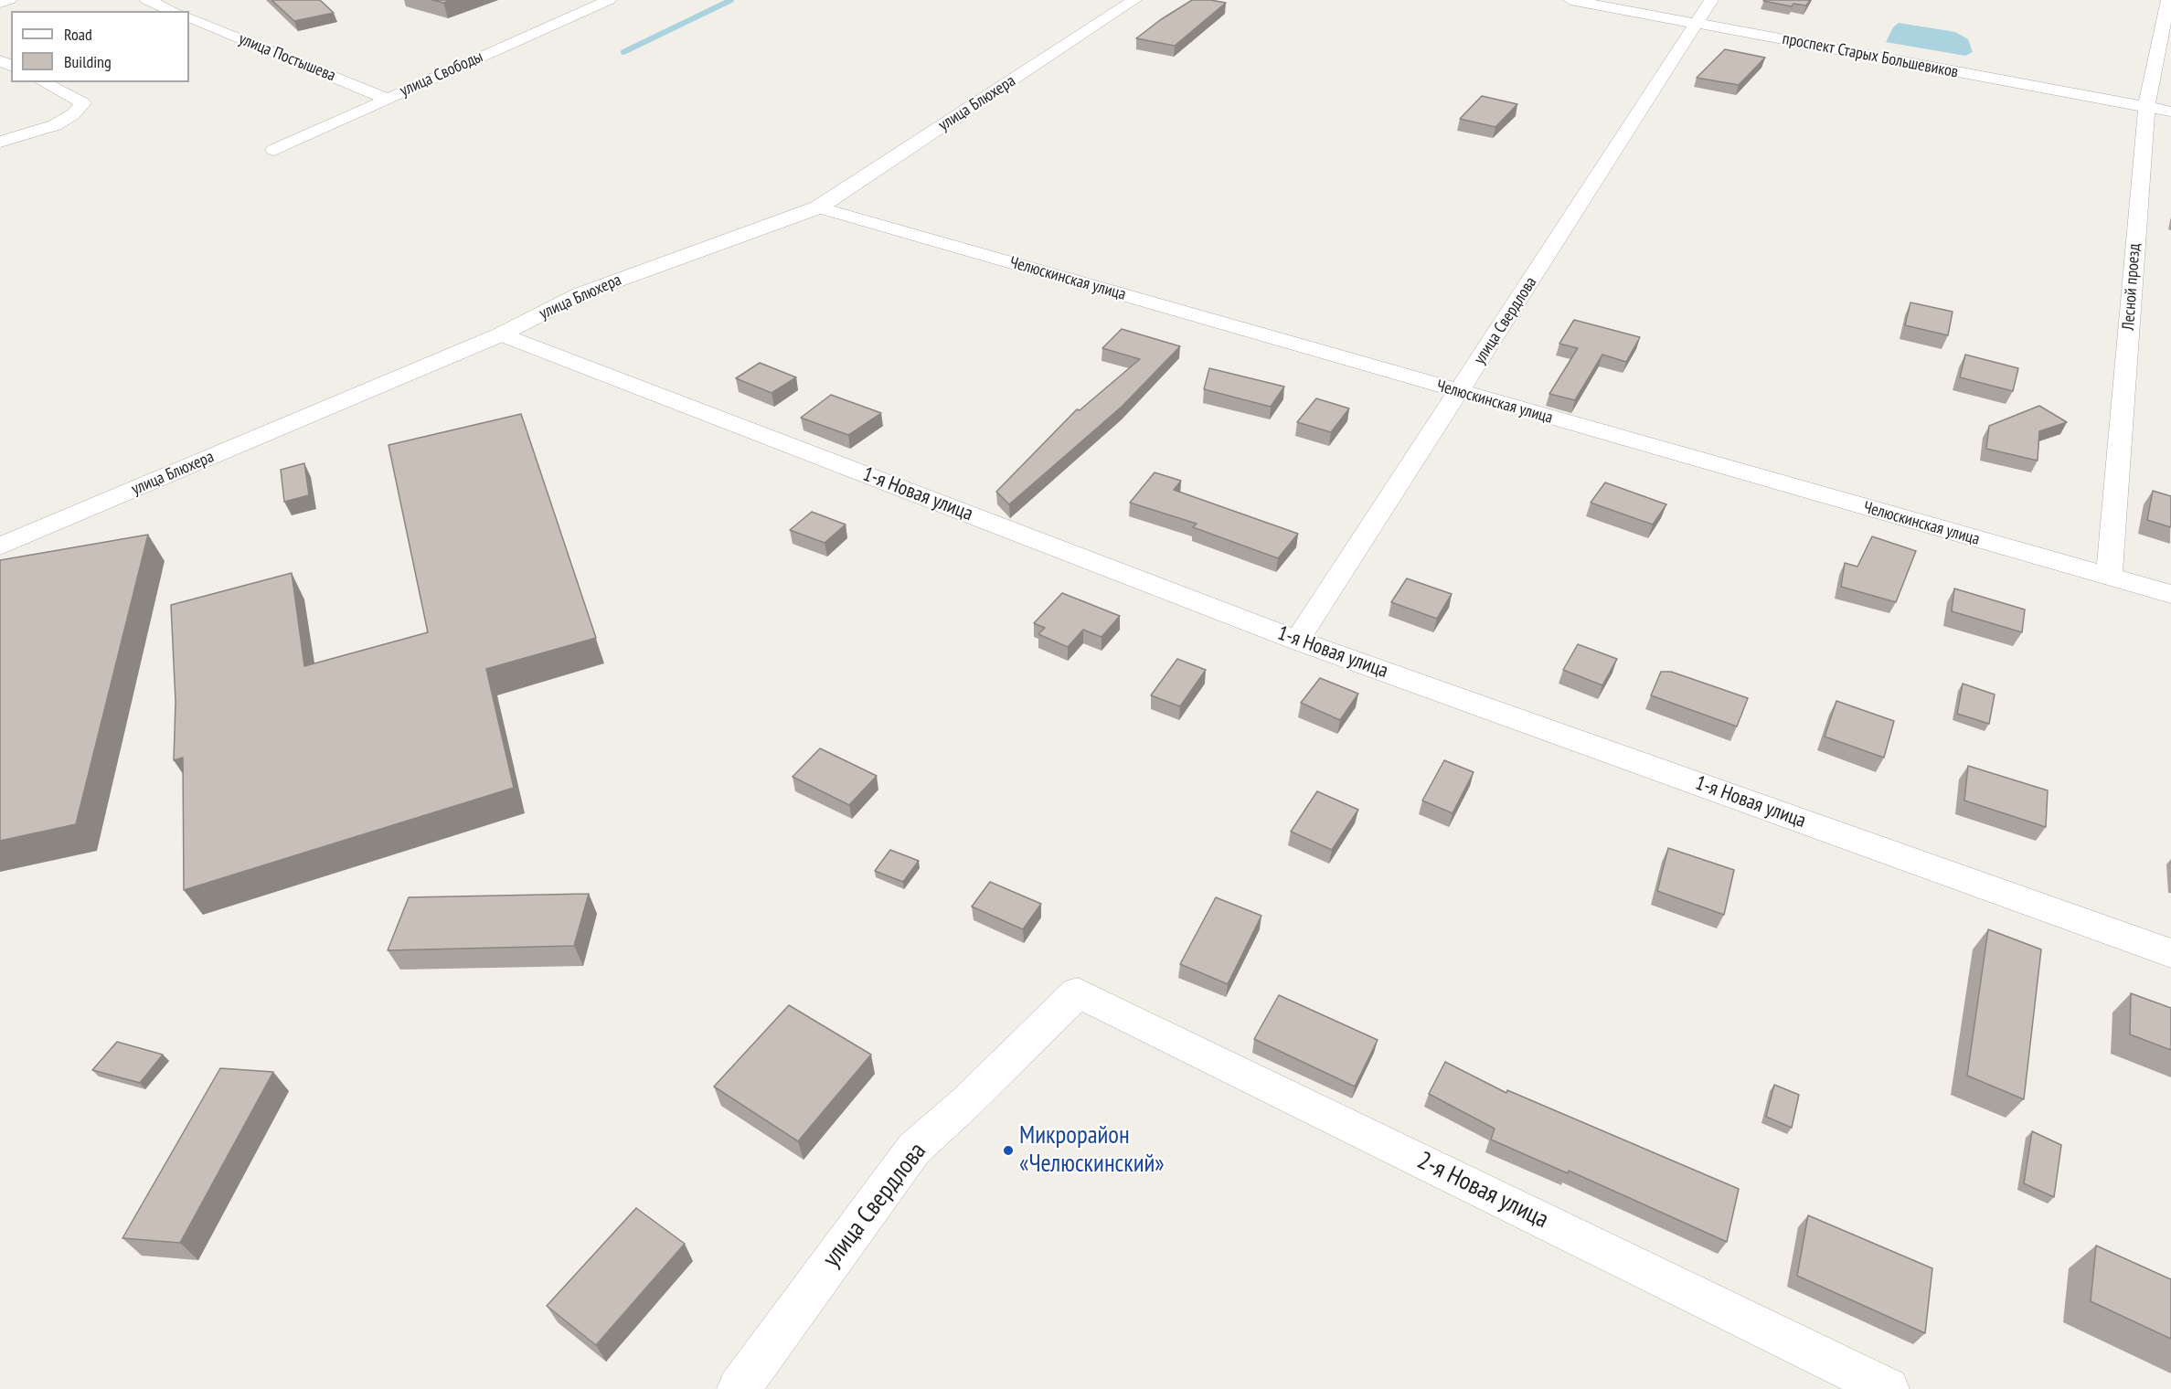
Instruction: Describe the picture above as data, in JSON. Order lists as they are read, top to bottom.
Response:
{
  "streets": {
    "street": [
      "проспект Старых Большевиков",
      "улица Постышева",
      "улица Свободы",
      "улица Блюхера",
      "Челюскинская улица",
      "Лесной проезд",
      "улица Свердлова",
      "1-я Новая улица",
      "2-я Новая улица"
    ]
  },
  "crossings": [
    ["проспект Старых Большевиков", "Лесной проезд"],
    ["проспект Старых Большевиков", "улица Свердлова"],
    ["улица Постышева", "улица Свободы"],
    ["улица Блюхера", "Челюскинская улица"],
    ["улица Блюхера", "1-я Новая улица"],
    ["Челюскинская улица", "Лесной проезд"],
    ["Челюскинская улица", "улица Свердлова"],
    ["улица Свердлова", "1-я Новая улица"],
    ["улица Свердлова", "2-я Новая улица"]
  ],
  "places": ["Микрорайон «Челюскинский»"],
  "legend": ["Road", "Building"]
}
